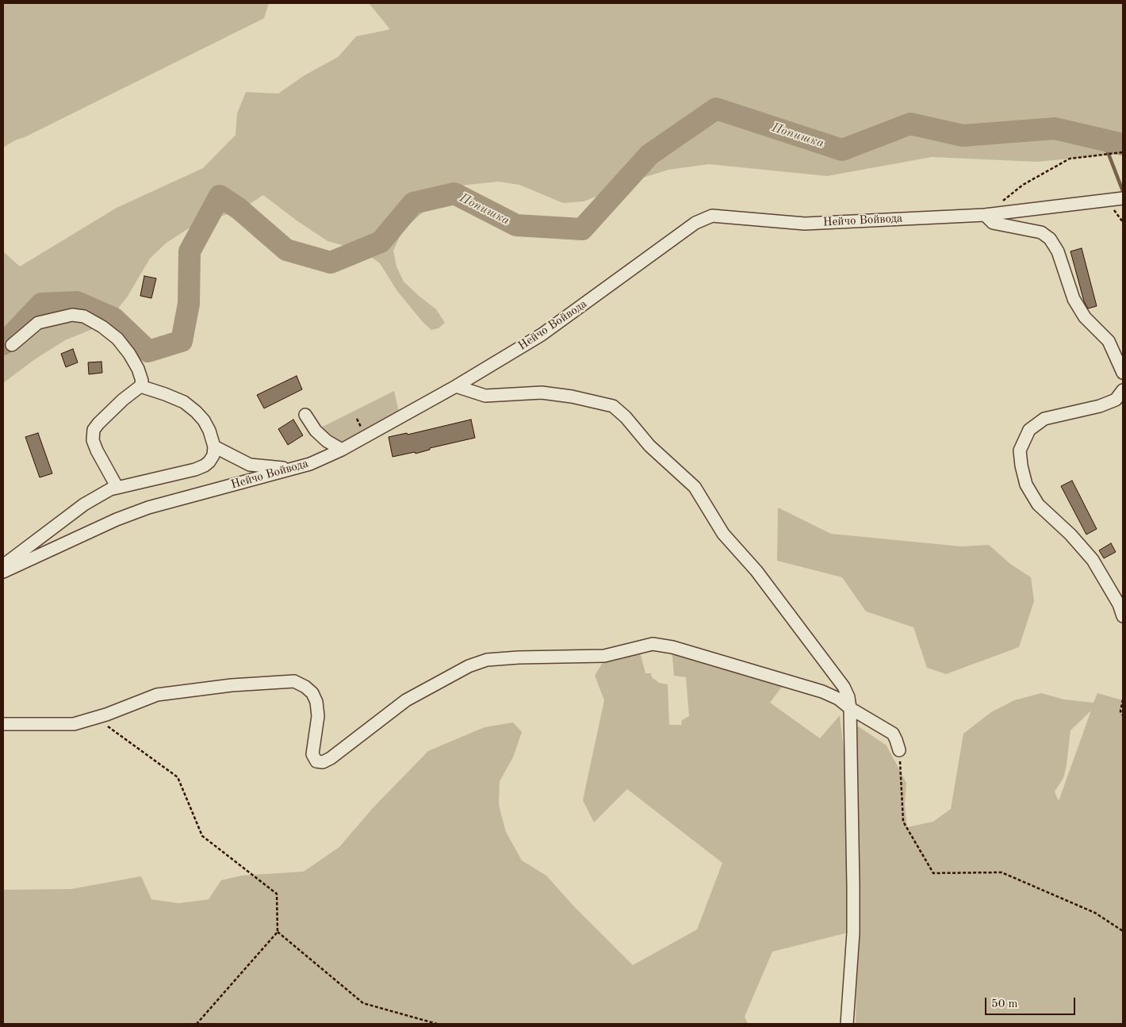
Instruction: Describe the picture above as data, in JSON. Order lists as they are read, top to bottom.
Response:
{
  "streets": {
    "street": ["Нейчо Войвода"]
  },
  "water": ["Попишка"],
  "scale_bar": "50 m"
}
